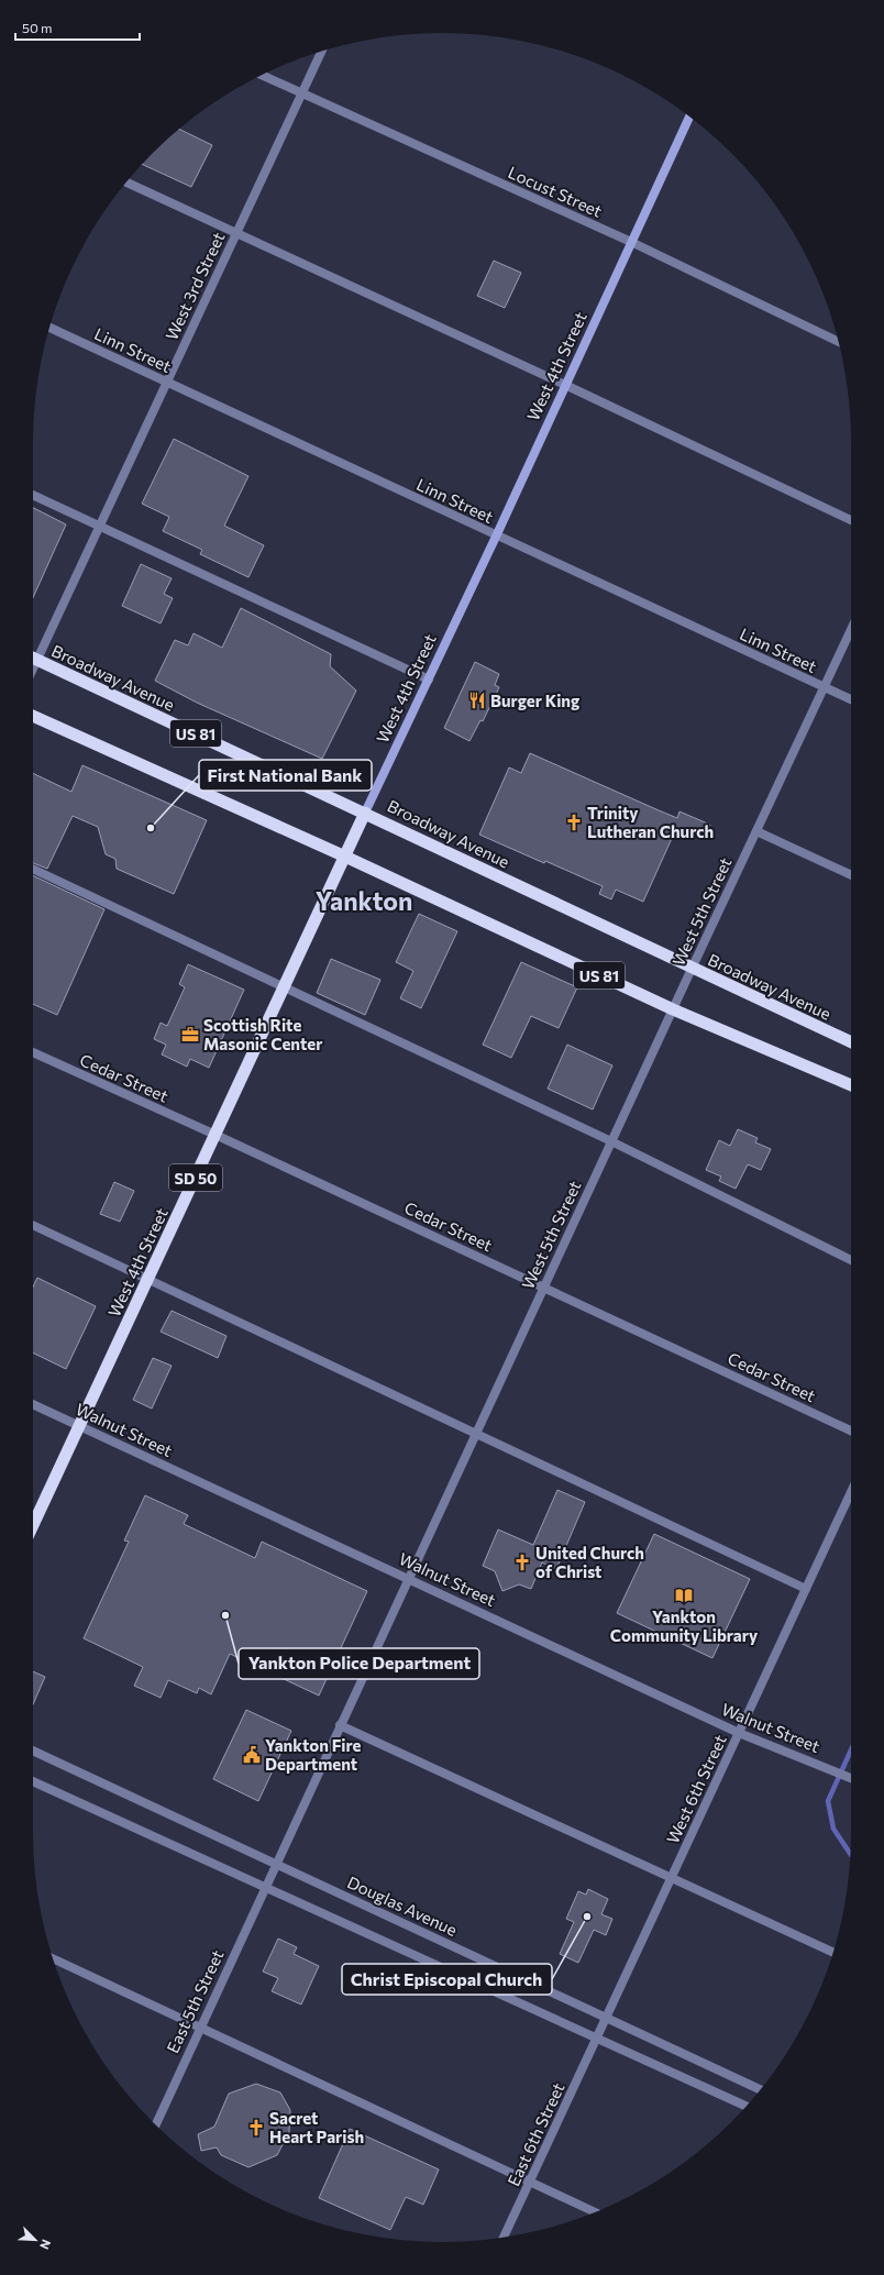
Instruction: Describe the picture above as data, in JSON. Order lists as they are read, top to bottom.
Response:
{
  "streets": {
    "highway": [
      "West 4th Street",
      "Broadway Avenue",
      "US 81",
      "SD 50"
    ],
    "street": [
      "Locust Street",
      "West 3rd Street",
      "Linn Street",
      "West 5th Street",
      "Cedar Street",
      "Walnut Street",
      "West 6th Street",
      "Douglas Avenue",
      "East 5th Street",
      "East 6th Street"
    ]
  },
  "crossings": [
    ["Locust Street", "West 3rd Street"],
    ["Locust Street", "West 4th Street"],
    ["West 3rd Street", "Linn Street"],
    ["West 3rd Street", "Broadway Avenue"],
    ["Linn Street", "West 4th Street"],
    ["Linn Street", "West 5th Street"],
    ["West 4th Street", "Broadway Avenue"],
    ["West 4th Street", "US 81"],
    ["West 4th Street", "Cedar Street"],
    ["West 4th Street", "Walnut Street"],
    ["Broadway Avenue", "West 5th Street"],
    ["US 81", "West 5th Street"],
    ["West 5th Street", "Cedar Street"],
    ["West 5th Street", "Walnut Street"],
    ["West 5th Street", "Douglas Avenue"],
    ["West 5th Street", "East 5th Street"],
    ["Walnut Street", "West 6th Street"],
    ["West 6th Street", "Douglas Avenue"],
    ["West 6th Street", "East 6th Street"],
    ["Douglas Avenue", "East 5th Street"],
    ["Douglas Avenue", "East 6th Street"]
  ],
  "districts": ["Yankton"],
  "places": {
    "restaurant": ["Burger King"],
    "church": ["Trinity Lutheran Church", "United Church of Christ", "Sacret Heart Parish"],
    "other": ["First National Bank", "Yankton Police Department", "Christ Episcopal Church"],
    "office": ["Scottish Rite Masonic Center"],
    "library": ["Yankton Community Library"],
    "public building": ["Yankton Fire Department"]
  },
  "scale_bar": "50 m",
  "north": "bottom right"
}
